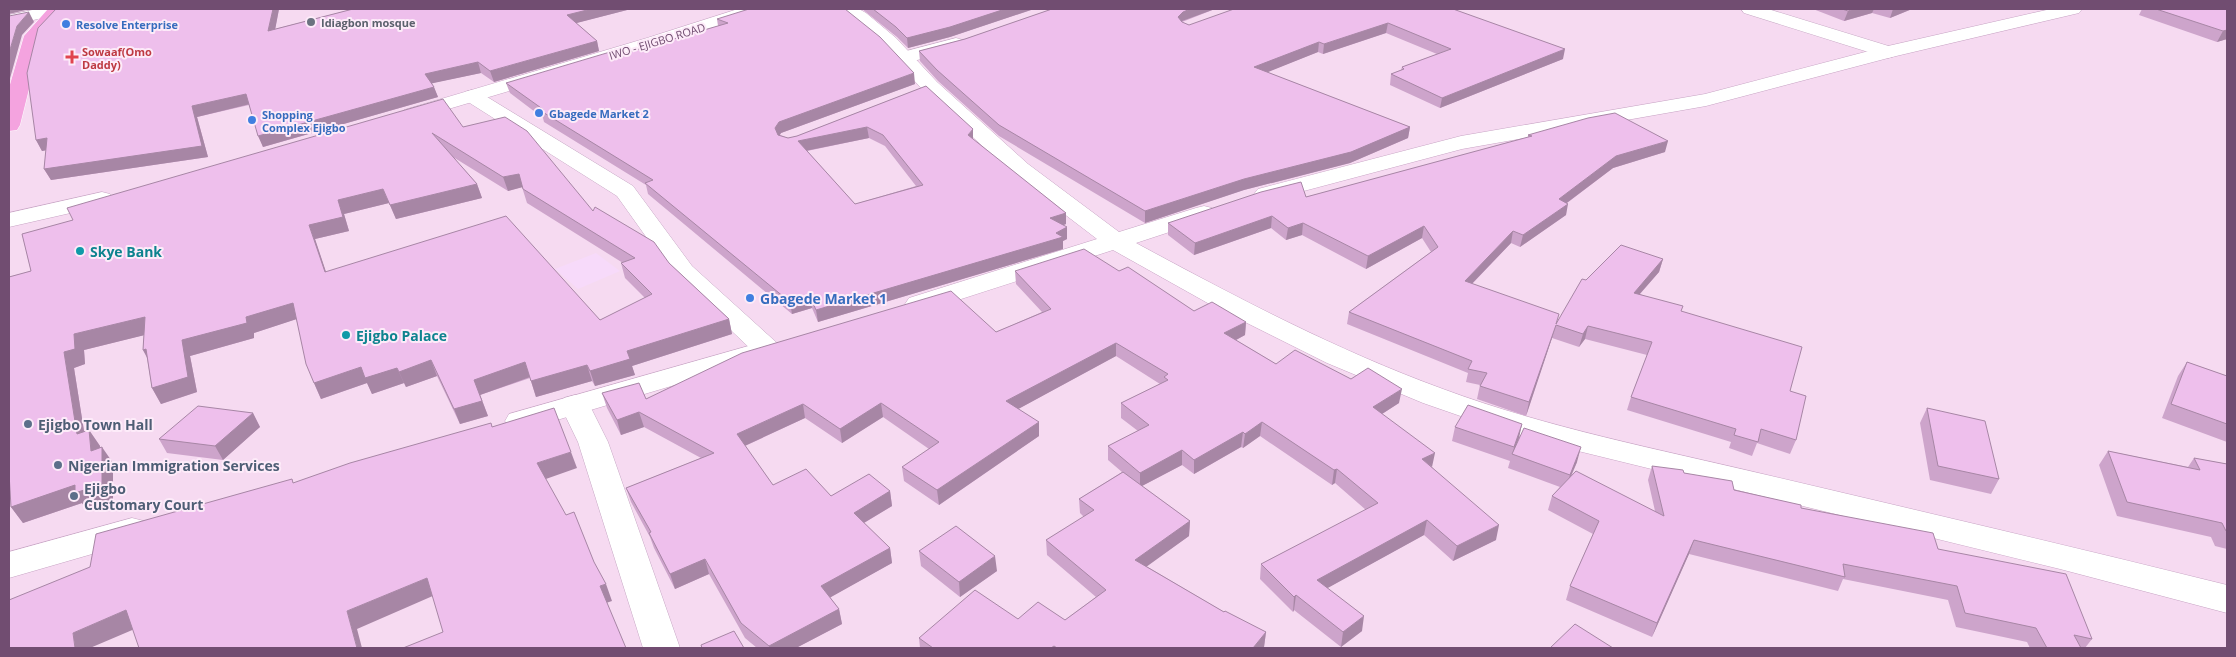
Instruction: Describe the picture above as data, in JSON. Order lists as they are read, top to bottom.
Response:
{
  "streets": {
    "street": ["IWO - EJIGBO ROAD"]
  },
  "places": {
    "other": [
      "Idiagbon mosque",
      "Resolve Enterprise",
      "Gbagede Market 2",
      "Shopping Complex Ejigbo",
      "Skye Bank",
      "Gbagede Market 1",
      "Ejigbo Palace",
      "Ejigbo Town Hall",
      "Nigerian Immigration Services",
      "Ejigbo Customary Court"
    ],
    "health": ["Sowaaf(Omo Daddy)"]
  }
}
